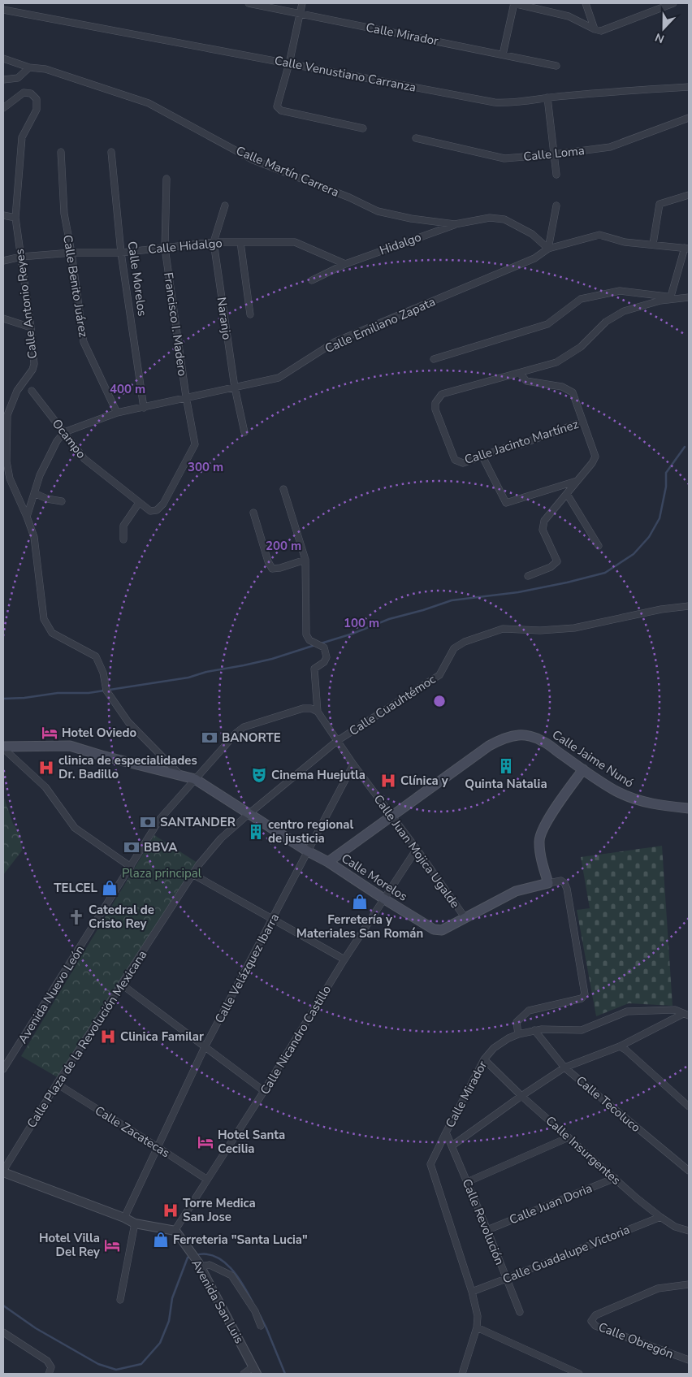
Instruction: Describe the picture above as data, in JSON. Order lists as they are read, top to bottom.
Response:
{
  "streets": {
    "main road": ["Calle Morelos", "Calle Jaime Nunó"],
    "street": [
      "Calle Mirador",
      "Calle Venustiano Carranza",
      "Calle Loma",
      "Calle Martín Carrera",
      "Hidalgo",
      "Calle Hidalgo",
      "Calle Benito Juárez",
      "Calle Antonio Reyes",
      "Naranjo",
      "Francisco I. Madero",
      "Calle Emiliano Zapata",
      "Ocampo",
      "Calle Jacinto Martínez",
      "Calle Cuauhtémoc",
      "Calle Juan Mojica Ugalde",
      "Calle Velázquez Ibarra",
      "Avenida Nuevo León",
      "Calle Plaza de la Revolución Mexicana",
      "Calle Nicandro Castillo",
      "Calle Tecoluco",
      "Calle Zacatecas",
      "Calle Insurgentes",
      "Calle Juan Doria",
      "Calle Revolución",
      "Calle Guadalupe Victoria",
      "Avenida San Luis",
      "Calle Obregón"
    ]
  },
  "crossings": [
    ["Calle Mirador", "Calle Tecoluco"],
    ["Calle Mirador", "Calle Insurgentes"],
    ["Calle Mirador", "Calle Revolución"],
    ["Calle Mirador", "Calle Guadalupe Victoria"],
    ["Calle Martín Carrera", "Hidalgo"],
    ["Calle Martín Carrera", "Calle Emiliano Zapata"],
    ["Hidalgo", "Calle Hidalgo"],
    ["Calle Hidalgo", "Calle Morelos"],
    ["Calle Hidalgo", "Calle Benito Juárez"],
    ["Calle Hidalgo", "Calle Antonio Reyes"],
    ["Calle Hidalgo", "Naranjo"],
    ["Calle Hidalgo", "Francisco I. Madero"],
    ["Calle Morelos", "Calle Antonio Reyes"],
    ["Calle Morelos", "Calle Emiliano Zapata"],
    ["Calle Morelos", "Calle Cuauhtémoc"],
    ["Calle Morelos", "Calle Jaime Nunó"],
    ["Calle Morelos", "Calle Juan Mojica Ugalde"],
    ["Calle Morelos", "Calle Velázquez Ibarra"],
    ["Calle Morelos", "Avenida Nuevo León"],
    ["Calle Morelos", "Calle Plaza de la Revolución Mexicana"],
    ["Calle Morelos", "Calle Nicandro Castillo"],
    ["Calle Benito Juárez", "Calle Emiliano Zapata"],
    ["Naranjo", "Calle Emiliano Zapata"],
    ["Francisco I. Madero", "Calle Emiliano Zapata"],
    ["Francisco I. Madero", "Ocampo"],
    ["Calle Emiliano Zapata", "Ocampo"],
    ["Calle Cuauhtémoc", "Calle Juan Mojica Ugalde"],
    ["Calle Cuauhtémoc", "Calle Plaza de la Revolución Mexicana"],
    ["Calle Jaime Nunó", "Calle Juan Mojica Ugalde"],
    ["Calle Juan Mojica Ugalde", "Calle Velázquez Ibarra"],
    ["Calle Juan Mojica Ugalde", "Calle Nicandro Castillo"],
    ["Calle Velázquez Ibarra", "Calle Zacatecas"],
    ["Calle Plaza de la Revolución Mexicana", "Calle Zacatecas"],
    ["Calle Nicandro Castillo", "Calle Zacatecas"],
    ["Calle Nicandro Castillo", "Avenida San Luis"],
    ["Calle Insurgentes", "Calle Juan Doria"],
    ["Calle Insurgentes", "Calle Guadalupe Victoria"],
    ["Calle Juan Doria", "Calle Revolución"],
    ["Calle Revolución", "Calle Guadalupe Victoria"]
  ],
  "parks": ["Plaza principal"],
  "places": {
    "hotel": ["Hotel Oviedo", "Hotel Santa Cecilia", "Hotel Villa Del Rey"],
    "bank": ["BANORTE", "SANTANDER", "BBVA"],
    "building": ["Quinta Natalia", "centro regional de justicia"],
    "hospital": [
      "clinica de especialidades Dr. Badillo",
      "Clínica y",
      "Clinica Familar",
      "Torre Medica San Jose"
    ],
    "theatre": ["Cinema Huejutla"],
    "shop": ["TELCEL", "Ferretería y Materiales San Román", "Ferreteria \"Santa Lucia\""],
    "church": ["Catedral de Cristo Rey"]
  },
  "north": "bottom",
  "rings": [
    "400 m",
    "300 m",
    "200 m",
    "100 m"
  ]
}
